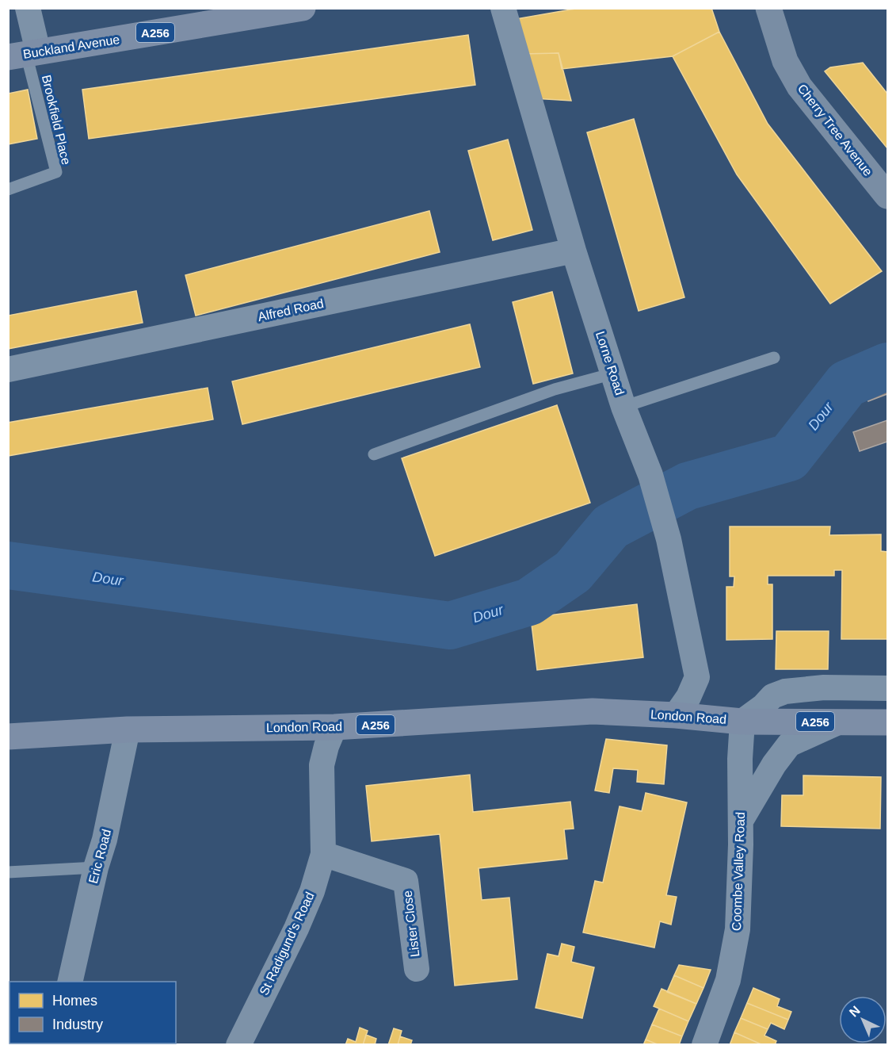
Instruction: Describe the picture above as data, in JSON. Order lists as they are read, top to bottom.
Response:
{
  "streets": {
    "main road": ["A256", "Buckland Avenue", "London Road"],
    "street": [
      "Cherry Tree Avenue",
      "Alfred Road",
      "Lorne Road",
      "Eric Road",
      "Coombe Valley Road",
      "Lister Close",
      "St Radigund's Road"
    ],
    "lane": ["Brookfield Place"]
  },
  "crossings": [
    ["Buckland Avenue", "Brookfield Place"],
    ["Alfred Road", "Lorne Road"],
    ["Lorne Road", "London Road"],
    ["London Road", "Eric Road"],
    ["London Road", "Coombe Valley Road"],
    ["London Road", "St Radigund's Road"],
    ["Lister Close", "St Radigund's Road"]
  ],
  "water": ["Dour"],
  "legend": ["Homes", "Industry"],
  "north": "top left"
}
